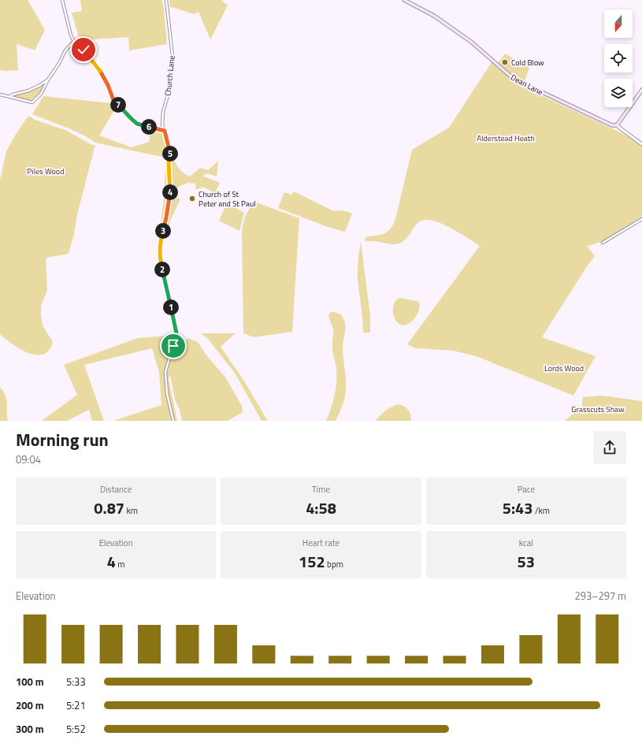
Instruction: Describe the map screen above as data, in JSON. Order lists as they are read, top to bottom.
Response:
{
  "streets": {
    "main road": ["Dean Lane"],
    "street": ["Church Lane"]
  },
  "parks": [
    "Alderstead Heath",
    "Piles Wood",
    "Lords Wood",
    "Grasscuts Shaw"
  ],
  "places": ["Cold Blow", "Church of St Peter and St Paul"],
  "north": "bottom",
  "page": {
    "pins": [
      "7",
      "6",
      "5",
      "4",
      "3",
      "2",
      "1"
    ],
    "heading": ["Morning run", "09:04"],
    "stats": [
      ["Distance", "0.87 km"],
      ["Time", "4:58"],
      ["Pace", "5:43 /km"],
      ["Elevation", "4 m"],
      ["Heart rate", "152 bpm"],
      ["kcal", "53"]
    ],
    "chart": ["Elevation", "293–297 m"],
    "list": [
      {
        "name": "100 m",
        "note": "5:33"
      },
      {
        "name": "200 m",
        "note": "5:21"
      },
      {
        "name": "300 m",
        "note": "5:52"
      }
    ]
  }
}
